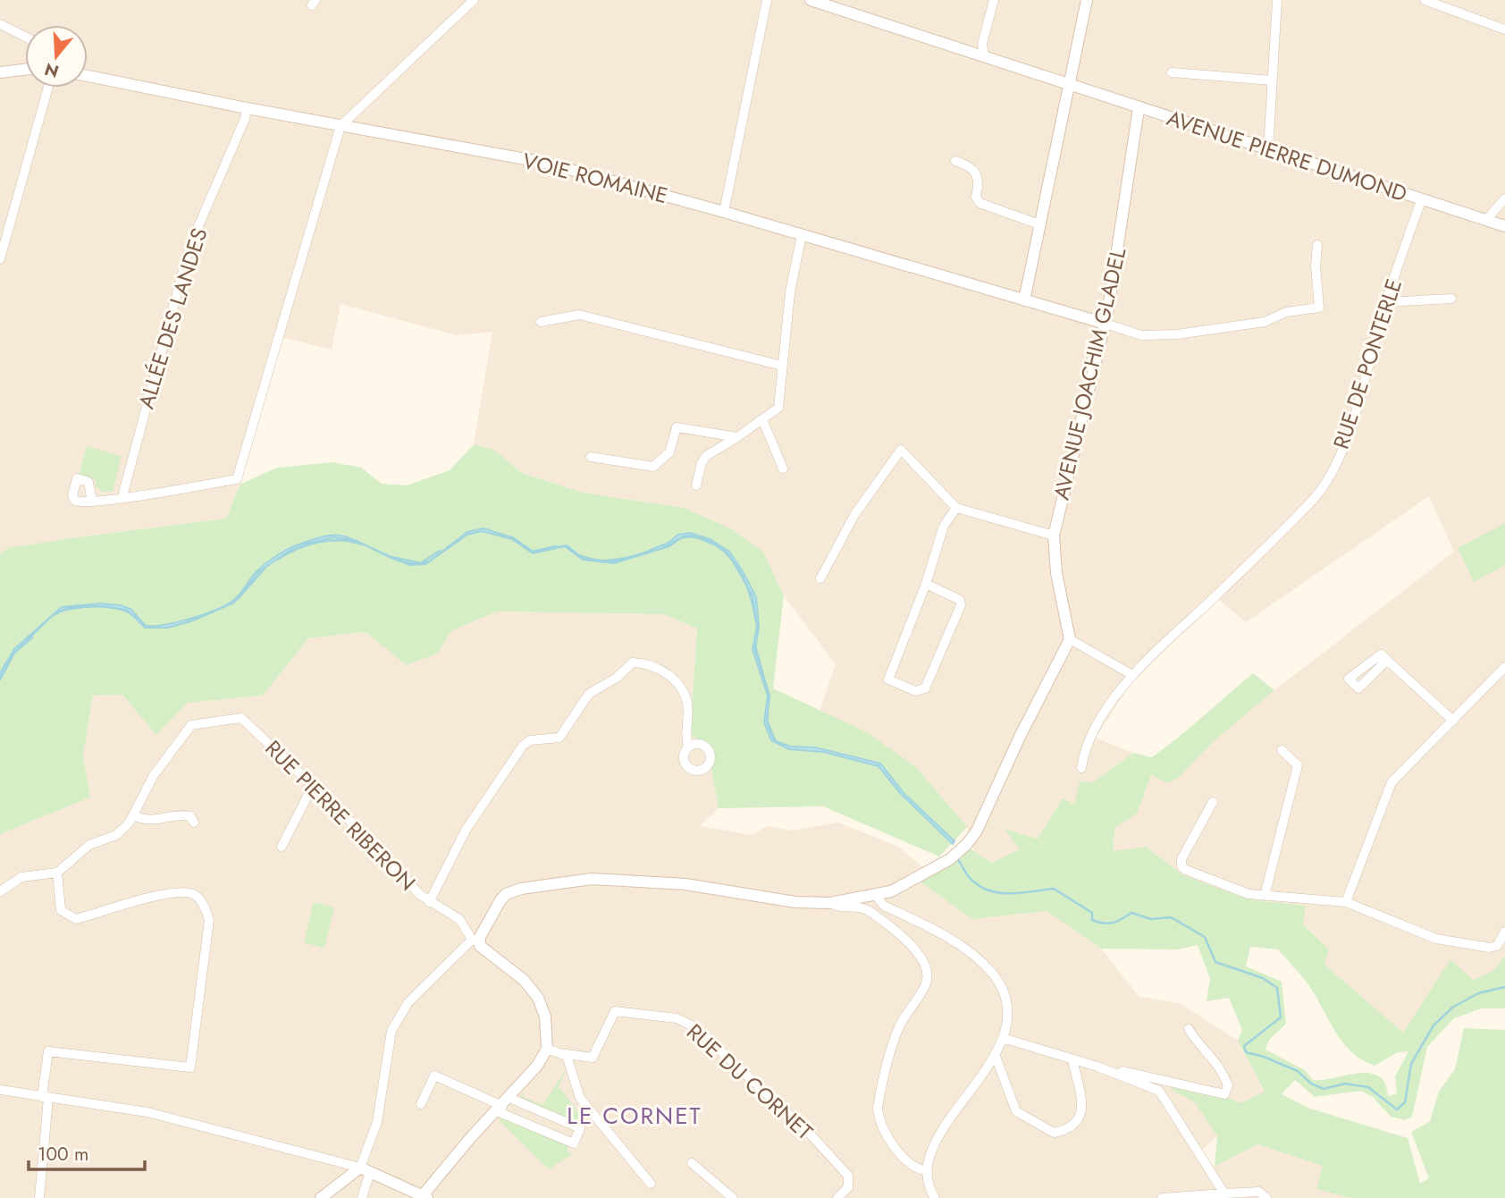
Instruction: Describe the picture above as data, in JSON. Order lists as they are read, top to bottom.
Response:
{
  "streets": {
    "street": [
      "AVENUE PIERRE DUMOND",
      "VOIE ROMAINE",
      "ALLÉE DES LANDES",
      "RUE DE PONTERLE",
      "AVENUE JOACHIM GLADEL",
      "RUE PIERRE RIBERON",
      "RUE DU CORNET"
    ]
  },
  "crossings": [
    ["AVENUE PIERRE DUMOND", "RUE DE PONTERLE"],
    ["AVENUE PIERRE DUMOND", "AVENUE JOACHIM GLADEL"],
    ["VOIE ROMAINE", "ALLÉE DES LANDES"],
    ["VOIE ROMAINE", "AVENUE JOACHIM GLADEL"]
  ],
  "districts": ["LE CORNET"],
  "scale_bar": "100 m",
  "north": "bottom"
}
